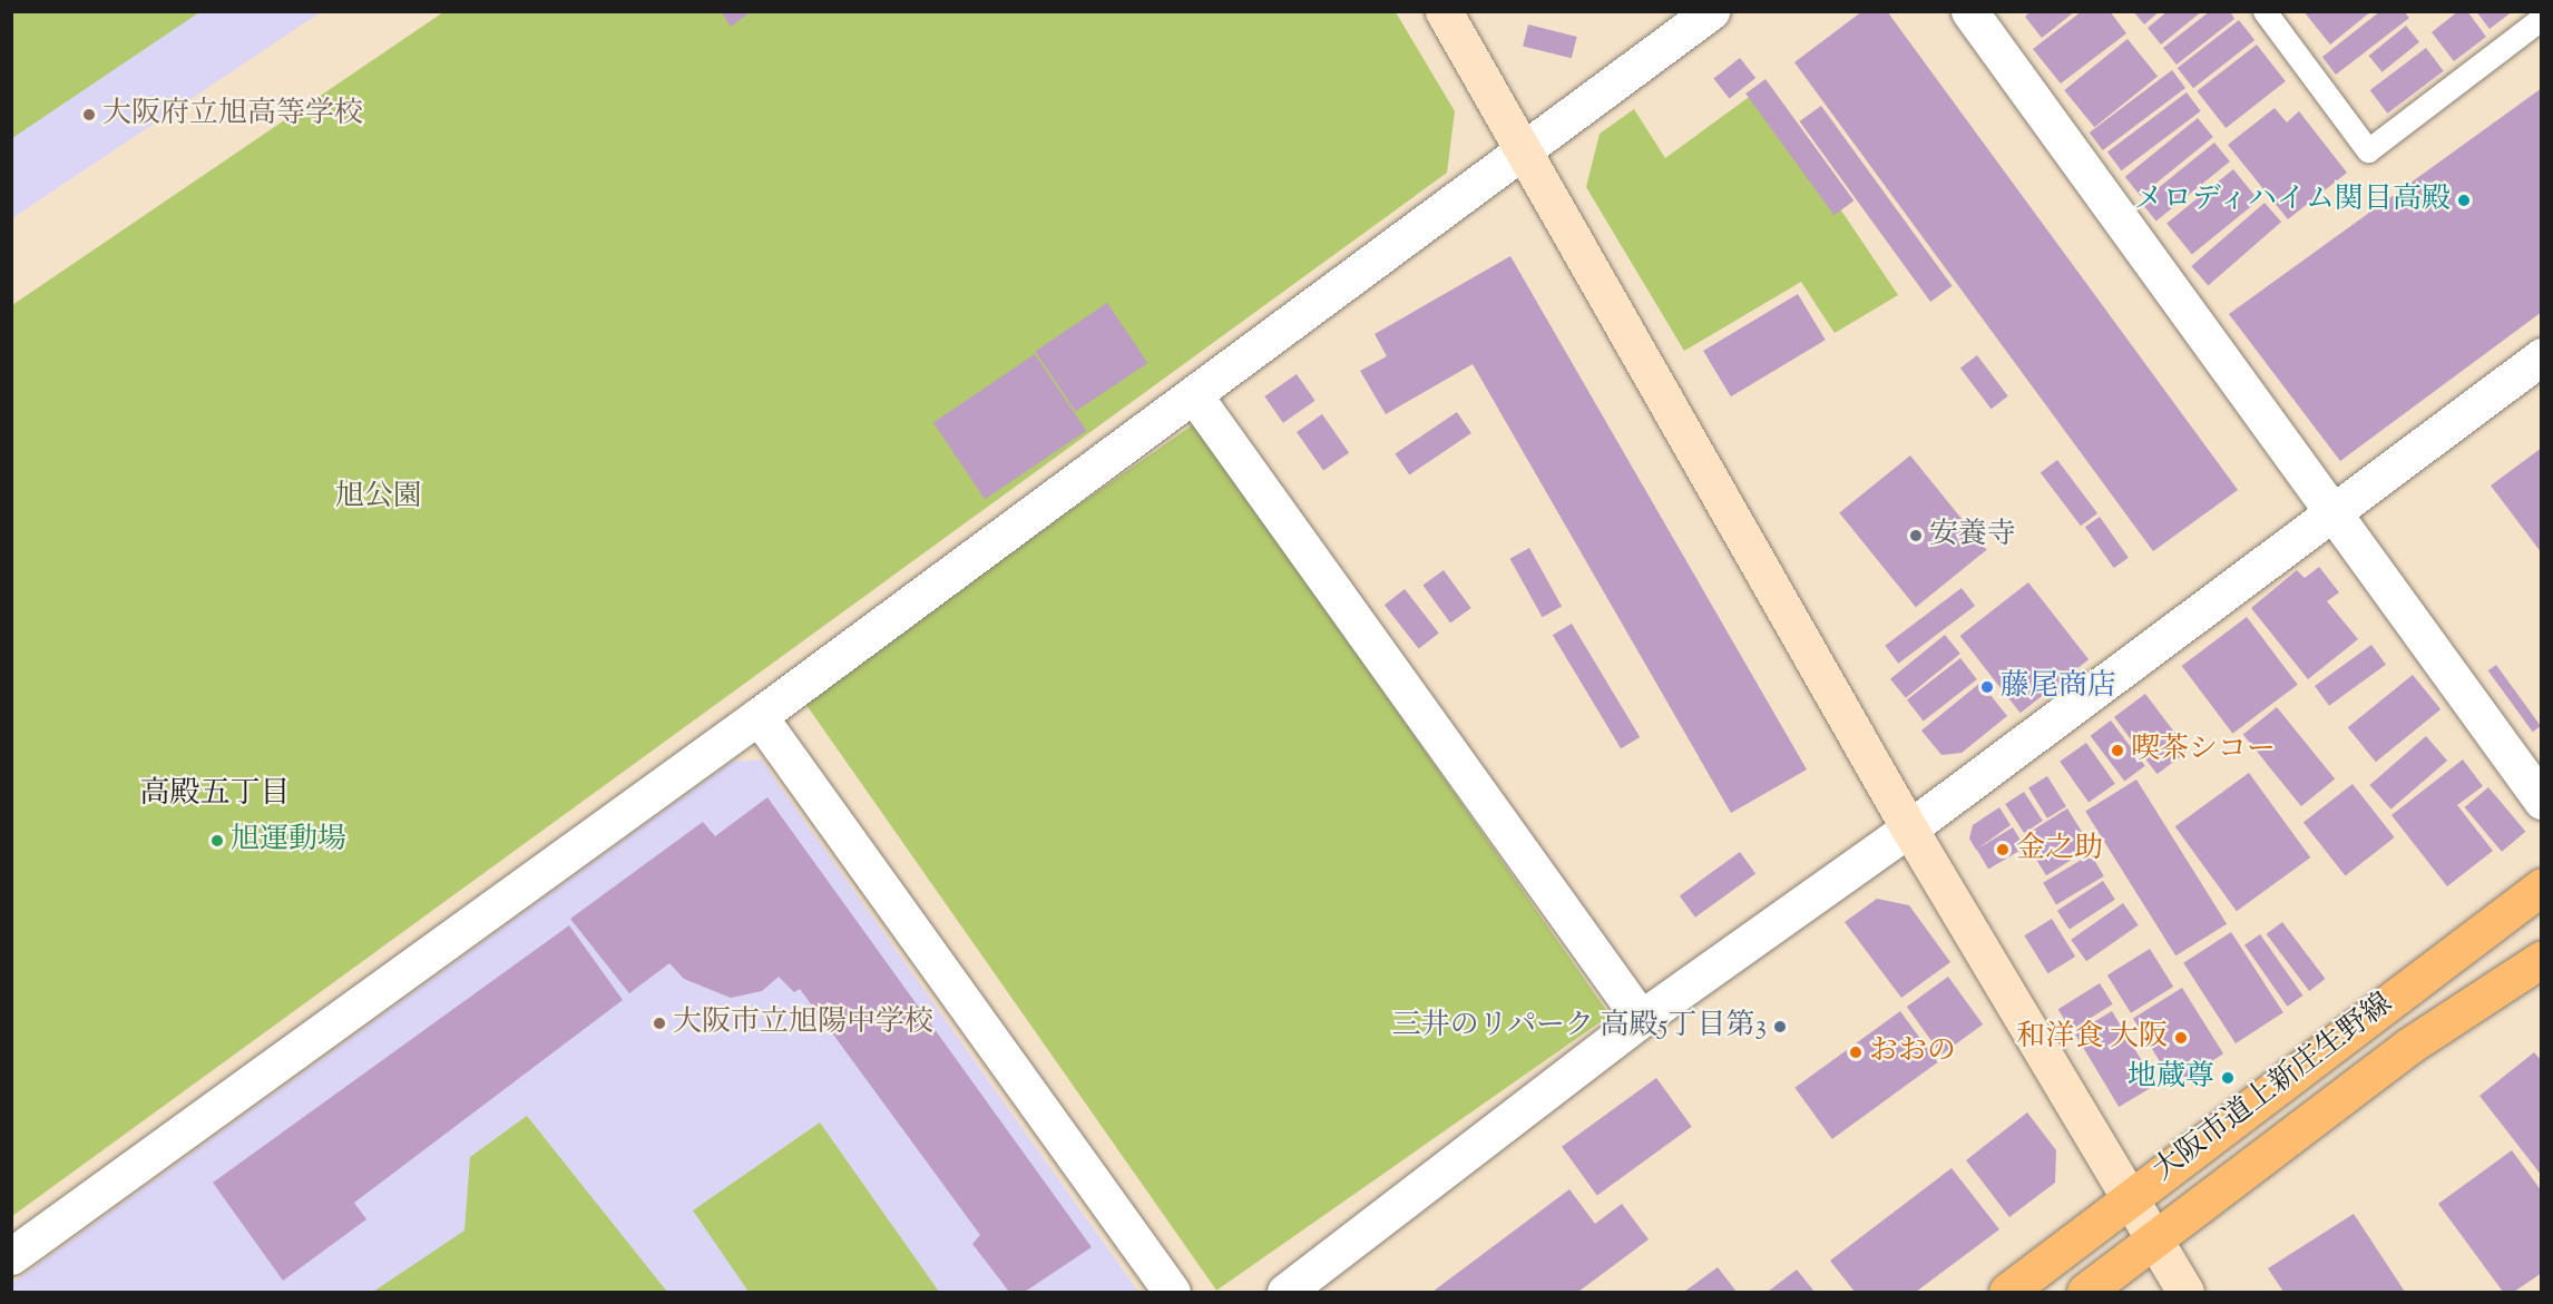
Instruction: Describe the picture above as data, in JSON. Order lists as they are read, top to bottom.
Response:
{
  "streets": {
    "main road": ["大阪市道上新庄生野線"]
  },
  "districts": ["高殿五丁目"],
  "parks": ["旭公園"],
  "places": [
    "大阪府立旭高等学校",
    "メロディハイム関目高殿",
    "安養寺",
    "藤尾商店",
    "喫茶シコー",
    "旭運動場",
    "金之助",
    "大阪市立旭陽中学校",
    "三井のリパーク 高殿5丁目第3",
    "和洋食 大阪",
    "おおの",
    "地蔵尊"
  ]
}
